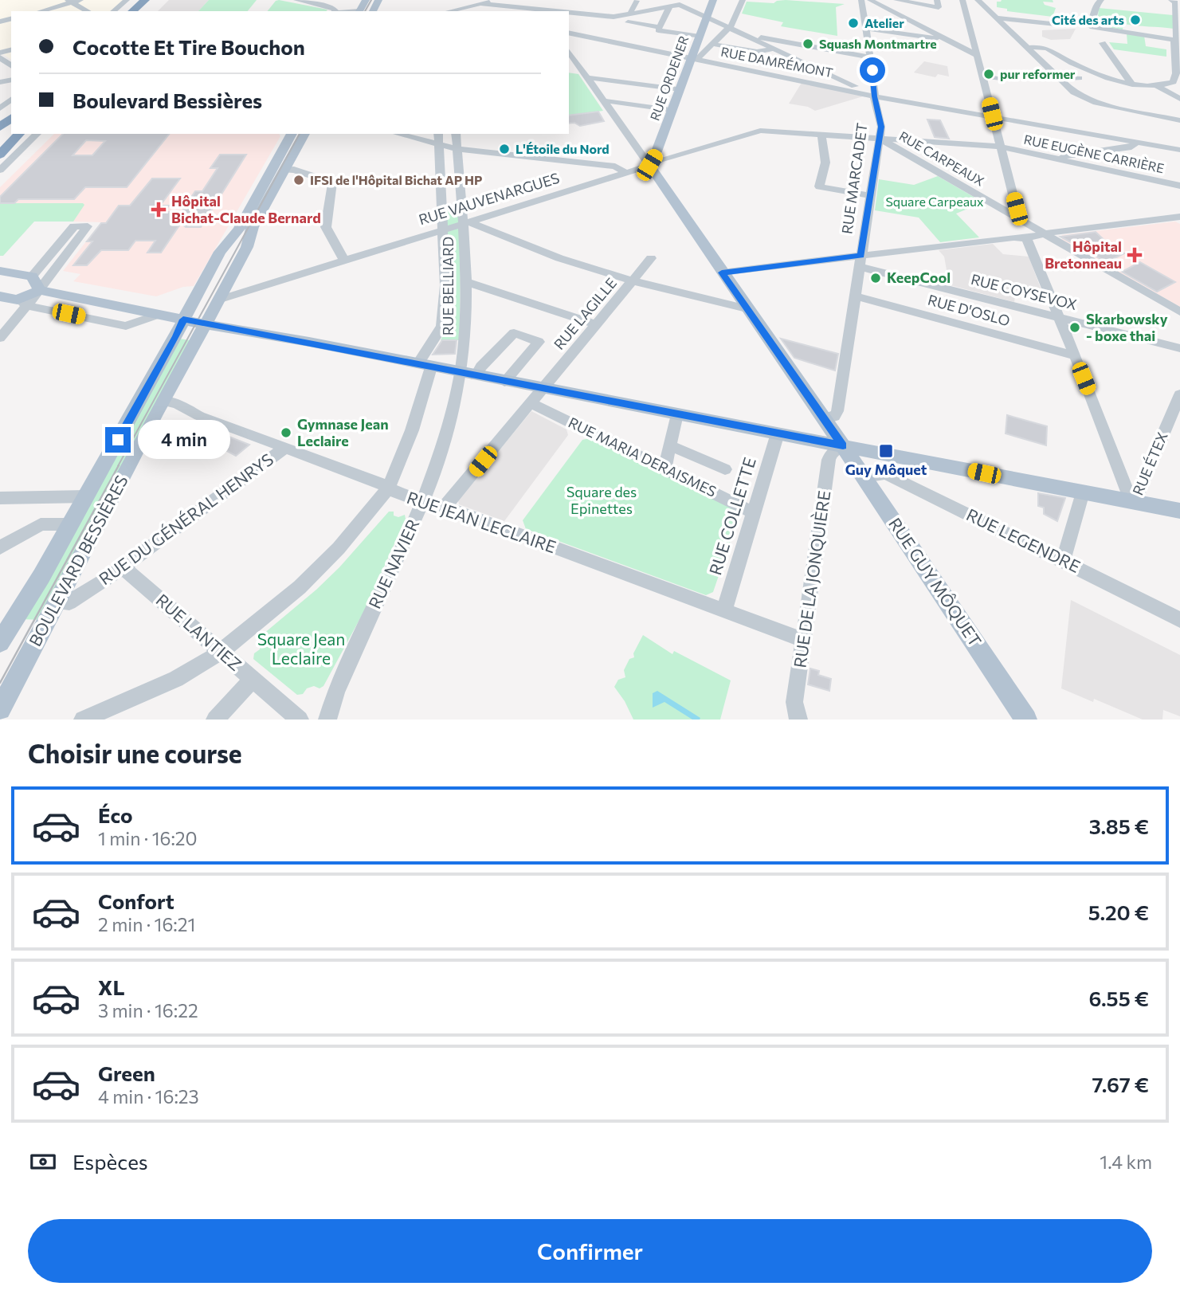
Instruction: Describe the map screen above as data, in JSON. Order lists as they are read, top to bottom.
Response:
{
  "streets": {
    "main road": ["RUE ORDENER", "BOULEVARD BESSIÈRES", "RUE GUY MÔQUET"],
    "street": [
      "RUE DAMRÉMONT",
      "RUE EUGÈNE CARRIÈRE",
      "RUE CARPEAUX",
      "RUE MARCADET",
      "RUE VAUVENARGUES",
      "RUE BELLIARD",
      "RUE COYSEVOX",
      "RUE D'OSLO",
      "RUE LAGILLE",
      "RUE MARIA DERAISMES",
      "RUE ÉTEX",
      "RUE COLLETTE",
      "RUE DU GÉNÉRAL HENRYS",
      "RUE JEAN LECLAIRE",
      "RUE LEGENDRE",
      "RUE NAVIER",
      "RUE DE LA JONQUIÈRE",
      "RUE LANTIEZ"
    ]
  },
  "crossings": [
    ["RUE DAMRÉMONT", "RUE ORDENER"],
    ["RUE DAMRÉMONT", "RUE MARCADET"],
    ["RUE ORDENER", "RUE VAUVENARGUES"],
    ["RUE ORDENER", "RUE GUY MÔQUET"],
    ["RUE EUGÈNE CARRIÈRE", "RUE CARPEAUX"],
    ["RUE EUGÈNE CARRIÈRE", "RUE MARCADET"],
    ["RUE EUGÈNE CARRIÈRE", "RUE VAUVENARGUES"],
    ["RUE CARPEAUX", "RUE MARCADET"],
    ["RUE MARCADET", "RUE COYSEVOX"],
    ["RUE MARCADET", "RUE D'OSLO"],
    ["RUE MARCADET", "RUE GUY MÔQUET"],
    ["RUE VAUVENARGUES", "RUE BELLIARD"],
    ["RUE VAUVENARGUES", "BOULEVARD BESSIÈRES"],
    ["RUE VAUVENARGUES", "RUE GUY MÔQUET"],
    ["RUE BELLIARD", "RUE NAVIER"],
    ["RUE LAGILLE", "RUE MARIA DERAISMES"],
    ["RUE LAGILLE", "RUE JEAN LECLAIRE"],
    ["RUE MARIA DERAISMES", "RUE COLLETTE"],
    ["RUE COLLETTE", "RUE JEAN LECLAIRE"],
    ["RUE DU GÉNÉRAL HENRYS", "RUE JEAN LECLAIRE"],
    ["RUE DU GÉNÉRAL HENRYS", "BOULEVARD BESSIÈRES"],
    ["RUE DU GÉNÉRAL HENRYS", "RUE LANTIEZ"],
    ["RUE JEAN LECLAIRE", "BOULEVARD BESSIÈRES"],
    ["RUE JEAN LECLAIRE", "RUE NAVIER"],
    ["RUE JEAN LECLAIRE", "RUE DE LA JONQUIÈRE"],
    ["RUE LEGENDRE", "RUE GUY MÔQUET"],
    ["RUE DE LA JONQUIÈRE", "RUE GUY MÔQUET"]
  ],
  "parks": ["Square Carpeaux", "Square des Epinettes", "Square Jean Leclaire"],
  "places": {
    "other": [
      "Cité des arts",
      "Atelier",
      "Squash Montmartre",
      "pur reformer",
      "L'Étoile du Nord",
      "IFSI de l'Hôpital Bichat AP HP",
      "KeepCool",
      "Skarbowsky - boxe thai",
      "Gymnase Jean Leclaire"
    ],
    "health": ["Hôpital Bichat-Claude Bernard", "Hôpital Bretonneau"],
    "transit": ["Guy Môquet"]
  },
  "page": {
    "banner": ["Cocotte Et Tire Bouchon", "Boulevard Bessières"],
    "bubble": "4 min",
    "heading": "Choisir une course",
    "list": [
      {
        "name": "Éco",
        "note": "1 min · 16:20",
        "value": "3.85 €"
      },
      {
        "name": "Confort",
        "note": "2 min · 16:21",
        "value": "5.20 €"
      },
      {
        "name": "XL",
        "note": "3 min · 16:22",
        "value": "6.55 €"
      },
      {
        "name": "Green",
        "note": "4 min · 16:23",
        "value": "7.67 €"
      }
    ],
    "pay": ["Espèces", "1.4 km"],
    "buttons": "Confirmer"
  }
}
